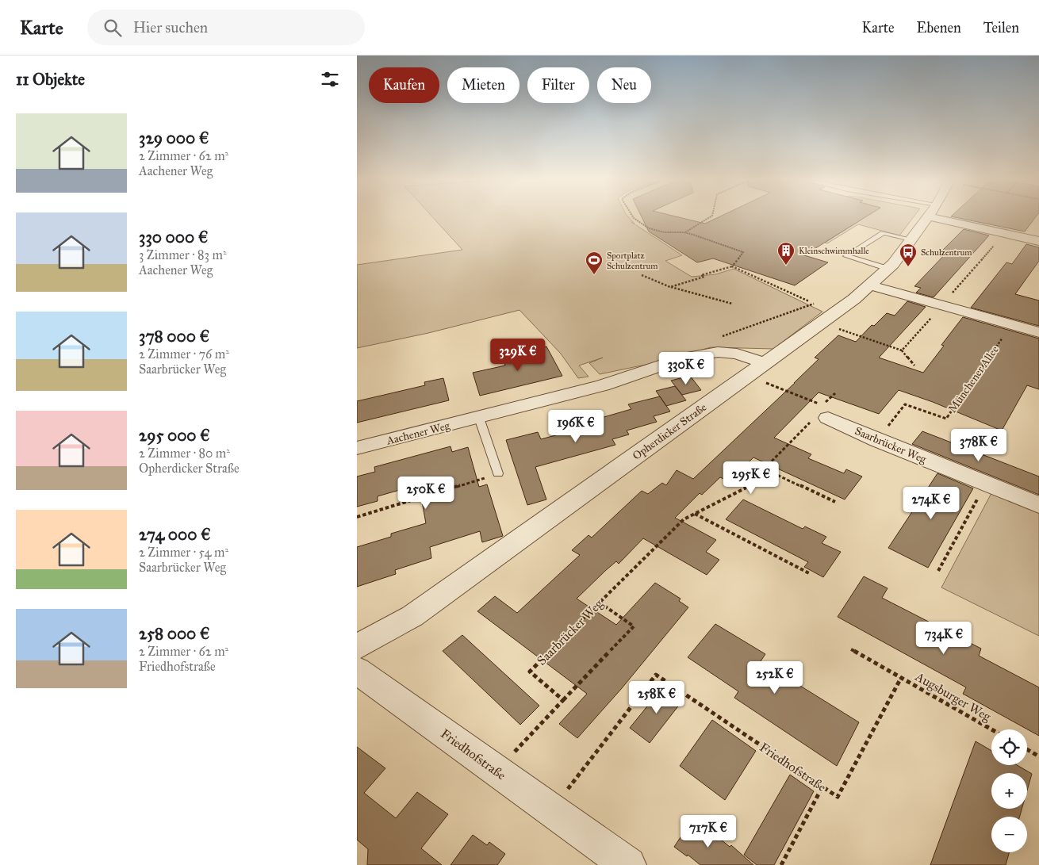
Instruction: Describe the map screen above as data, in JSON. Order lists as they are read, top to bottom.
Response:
{
  "streets": {
    "street": [
      "Opherdicker Straße",
      "Aachener Weg",
      "Saarbrücker Weg",
      "Friedhofstraße"
    ],
    "path": ["Münchener Allee", "Augsburger Weg"]
  },
  "crossings": [
    ["Münchener Allee", "Saarbrücker Weg"],
    ["Opherdicker Straße", "Aachener Weg"],
    ["Augsburger Weg", "Friedhofstraße"]
  ],
  "places": {
    "building": ["Kleinschwimmhalle"],
    "bus stop": ["Schulzentrum"],
    "sports": ["Sportplatz Schulzentrum"]
  },
  "page": {
    "header": "Karte",
    "search": "Hier suchen",
    "nav": ["Karte", "Ebenen", "Teilen"],
    "heading": "11 Objekte",
    "chip": [
      "Kaufen",
      "Mieten",
      "Filter",
      "Neu"
    ],
    "list": [
      {
        "name": "329 000 €",
        "note": "2 Zimmer · 62 m² · Aachener Weg"
      },
      {
        "name": "330 000 €",
        "note": "3 Zimmer · 83 m² · Aachener Weg"
      },
      {
        "name": "378 000 €",
        "note": "2 Zimmer · 76 m² · Saarbrücker Weg"
      },
      {
        "name": "295 000 €",
        "note": "2 Zimmer · 80 m² · Opherdicker Straße"
      },
      {
        "name": "274 000 €",
        "note": "2 Zimmer · 54 m² · Saarbrücker Weg"
      },
      {
        "name": "258 000 €",
        "note": "2 Zimmer · 62 m² · Friedhofstraße"
      }
    ],
    "price": [
      "329K €",
      "330K €",
      "196K €",
      "378K €",
      "295K €",
      "250K €",
      "274K €",
      "734K €",
      "252K €",
      "258K €",
      "717K €"
    ],
    "map_buttons": ["+", "−"]
  }
}
